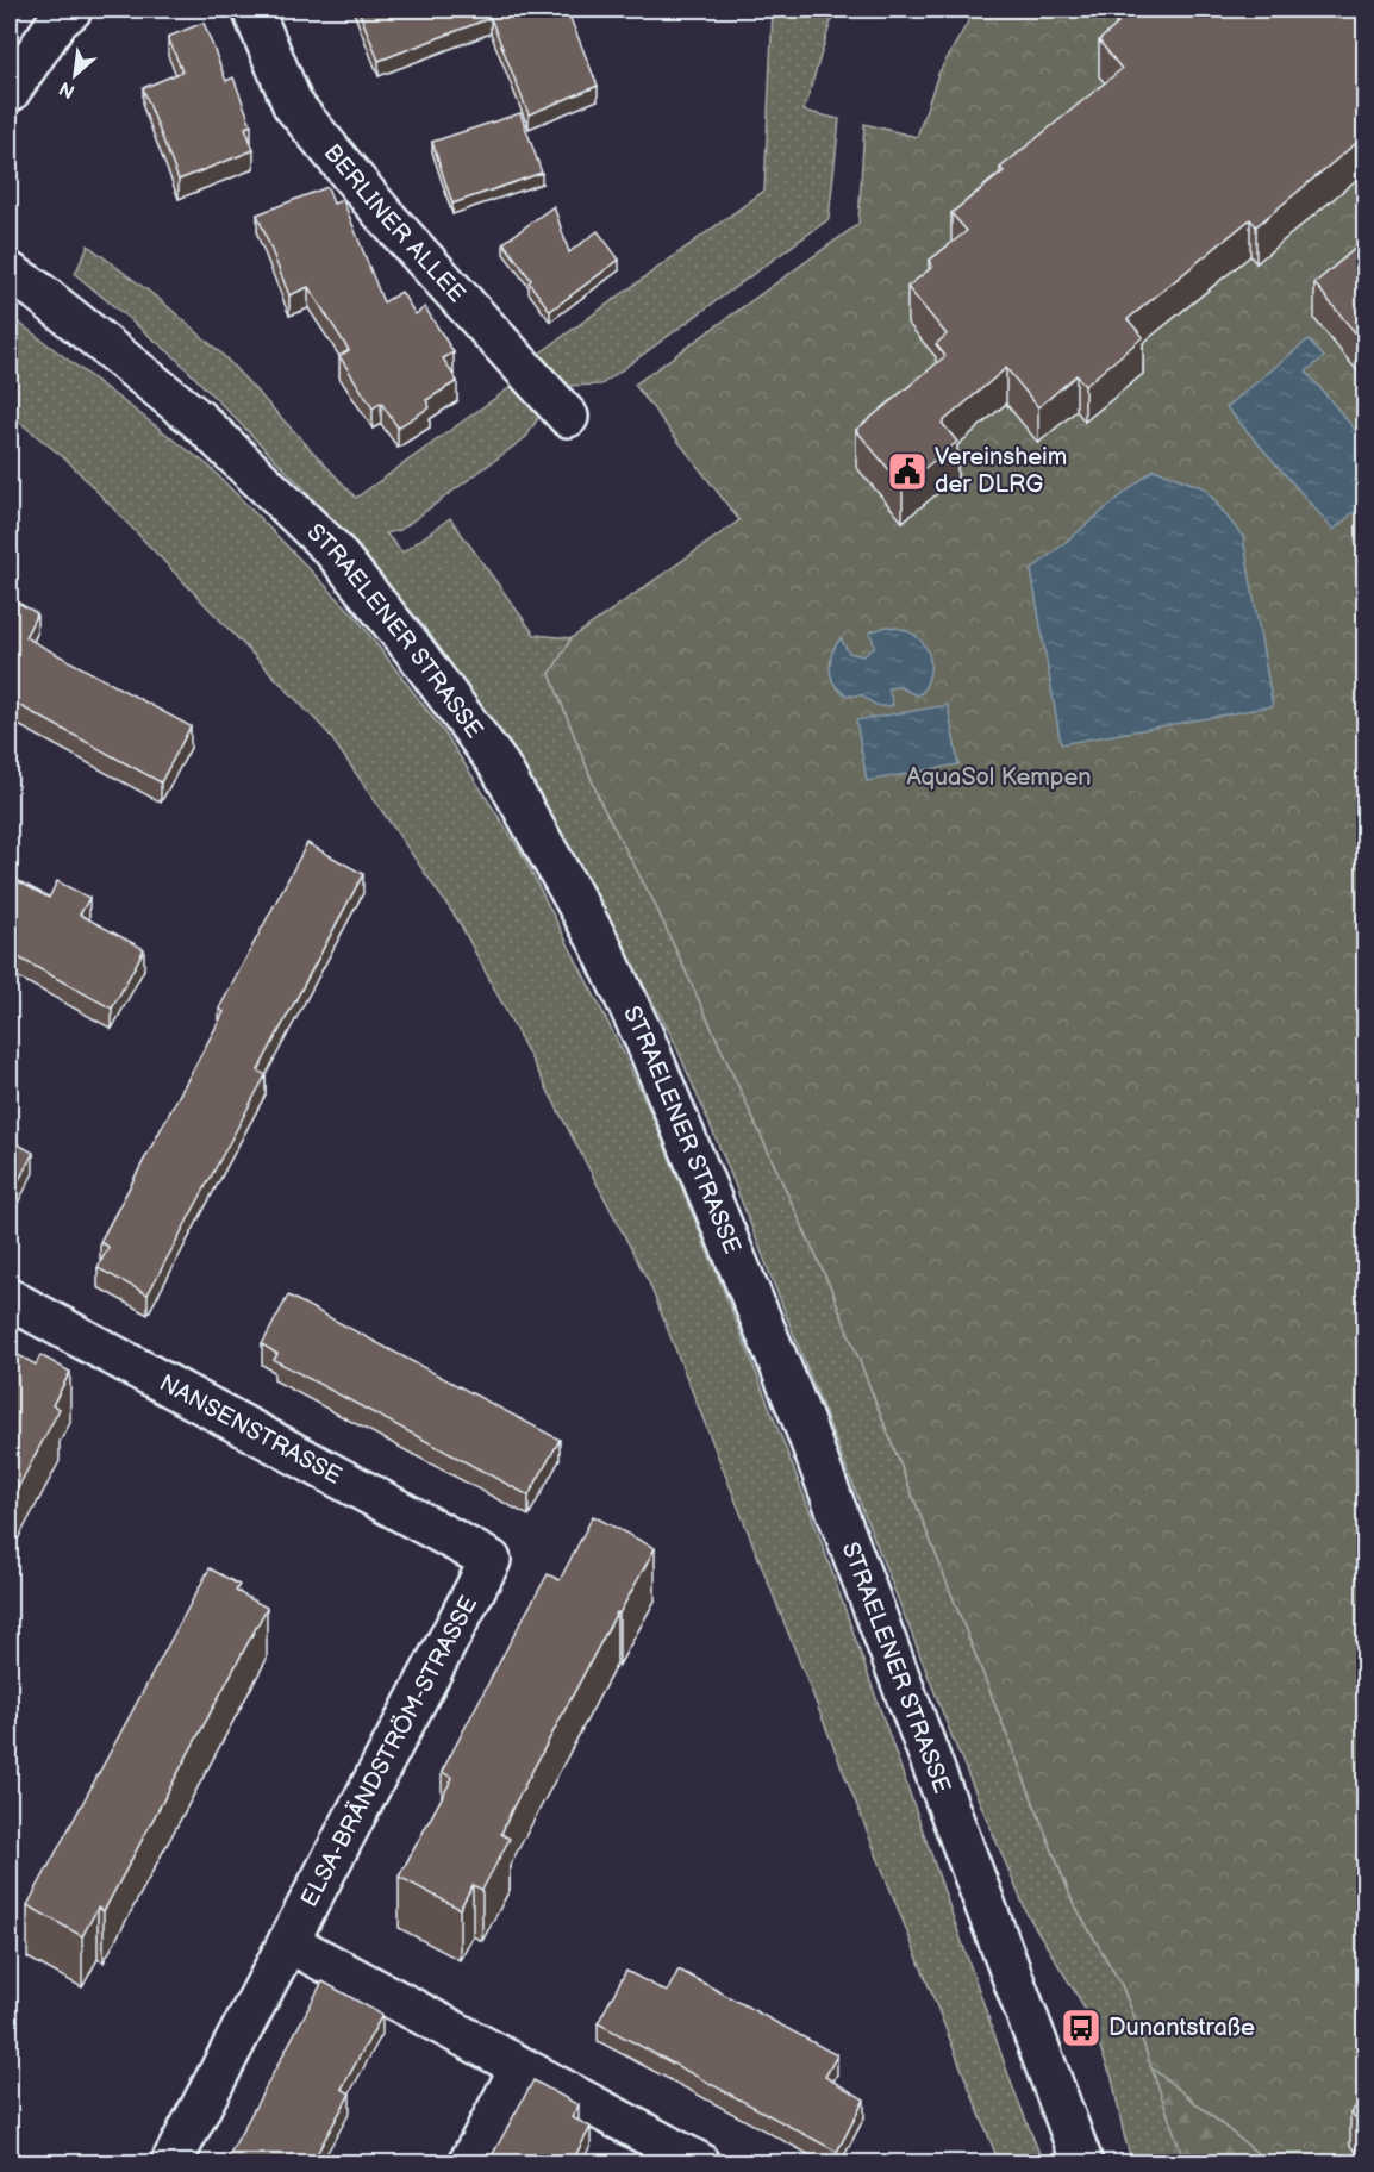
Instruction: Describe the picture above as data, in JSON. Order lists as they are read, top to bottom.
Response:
{
  "streets": {
    "street": [
      "BERLINER ALLEE",
      "STRAELENER STRASSE",
      "NANSENSTRASSE",
      "ELSA-BRÄNDSTRÖM-STRASSE"
    ]
  },
  "crossings": [
    ["NANSENSTRASSE", "ELSA-BRÄNDSTRÖM-STRASSE"]
  ],
  "parks": ["AquaSol Kempen"],
  "places": {
    "public building": ["Vereinsheim der DLRG"],
    "bus stop": ["Dunantstraße"]
  },
  "north": "bottom left"
}
